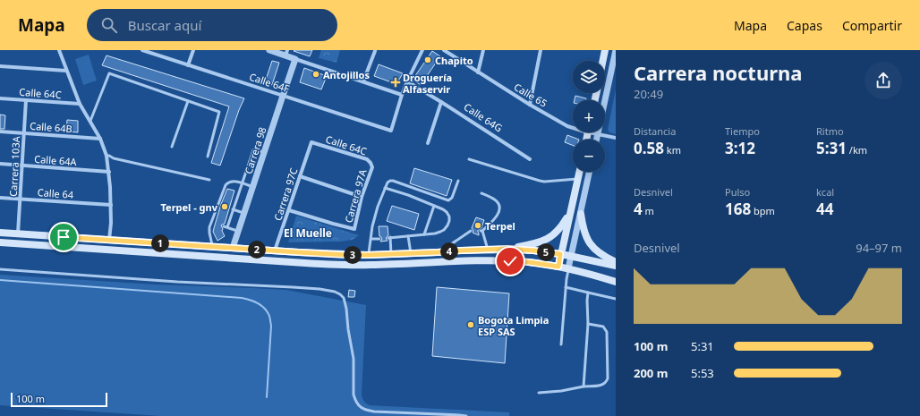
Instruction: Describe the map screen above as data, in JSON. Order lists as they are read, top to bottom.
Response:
{
  "streets": {
    "street": [
      "Calle 64F",
      "Calle 64C",
      "Calle 65",
      "Calle 64G",
      "Calle 64B",
      "Carrera 98",
      "Calle 64A",
      "Carrera 103A",
      "Calle 64",
      "Carrera 97C",
      "Carrera 97A"
    ]
  },
  "crossings": [
    ["Calle 64F", "Carrera 98"],
    ["Calle 64C", "Carrera 103A"],
    ["Calle 64C", "Carrera 97C"],
    ["Calle 64C", "Carrera 97A"],
    ["Calle 64B", "Carrera 103A"],
    ["Calle 64A", "Carrera 103A"],
    ["Carrera 103A", "Calle 64"],
    ["Carrera 97C", "Carrera 97A"]
  ],
  "districts": ["El Muelle"],
  "places": {
    "other": [
      "Chapito",
      "Antojillos",
      "Terpel - gnv",
      "Terpel",
      "Bogota Limpia ESP SAS"
    ],
    "health": ["Droguería Alfaservir"]
  },
  "scale_bar": "100 m",
  "page": {
    "header": "Mapa",
    "search": "Buscar aquí",
    "nav": ["Mapa", "Capas", "Compartir"],
    "heading": ["Carrera nocturna", "20:49"],
    "map_buttons": ["+", "−"],
    "stats": [
      ["Distancia", "0.58 km"],
      ["Tiempo", "3:12"],
      ["Ritmo", "5:31 /km"],
      ["Desnivel", "4 m"],
      ["Pulso", "168 bpm"],
      ["kcal", "44"]
    ],
    "chart": ["Desnivel", "94–97 m"],
    "pins": [
      "1",
      "2",
      "4",
      "5",
      "3"
    ],
    "list": [
      {
        "name": "100 m",
        "note": "5:31"
      },
      {
        "name": "200 m",
        "note": "5:53"
      }
    ],
    "scale": "100 m"
  }
}
